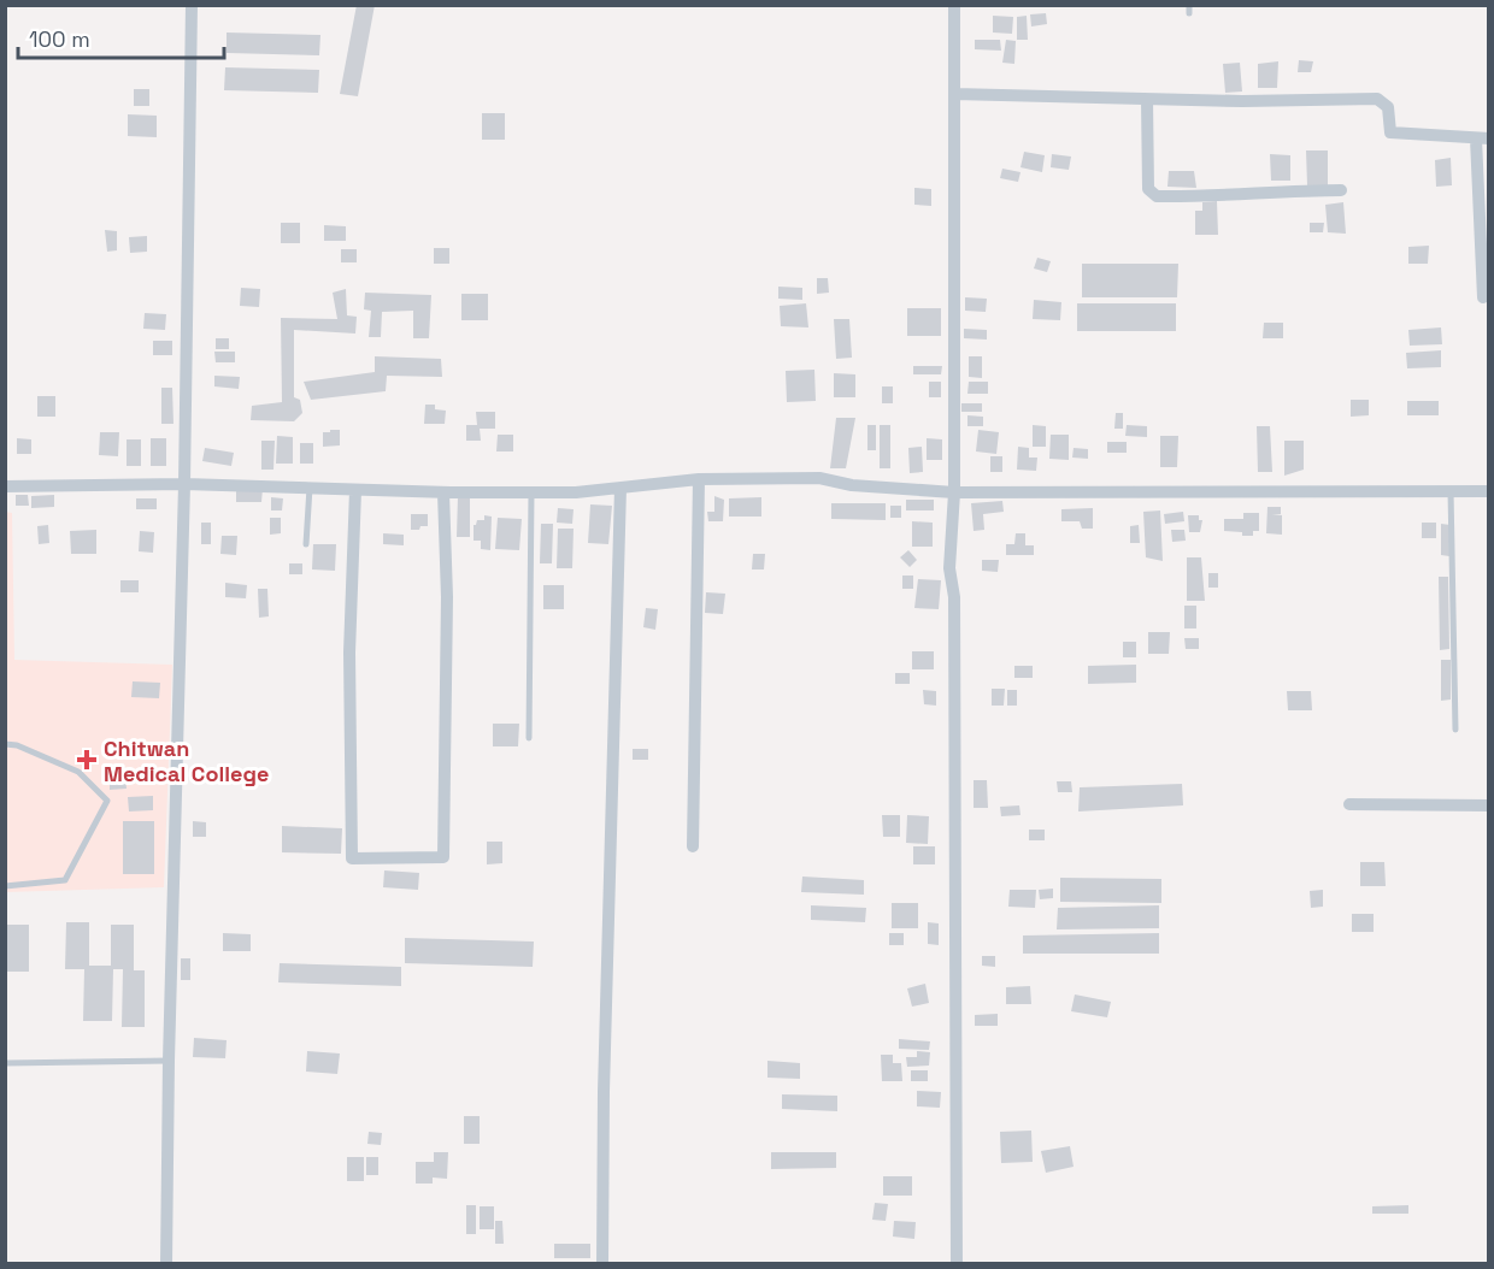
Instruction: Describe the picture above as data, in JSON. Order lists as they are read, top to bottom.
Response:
{
  "places": {
    "health": ["Chitwan Medical College"]
  },
  "scale_bar": "100 m"
}
